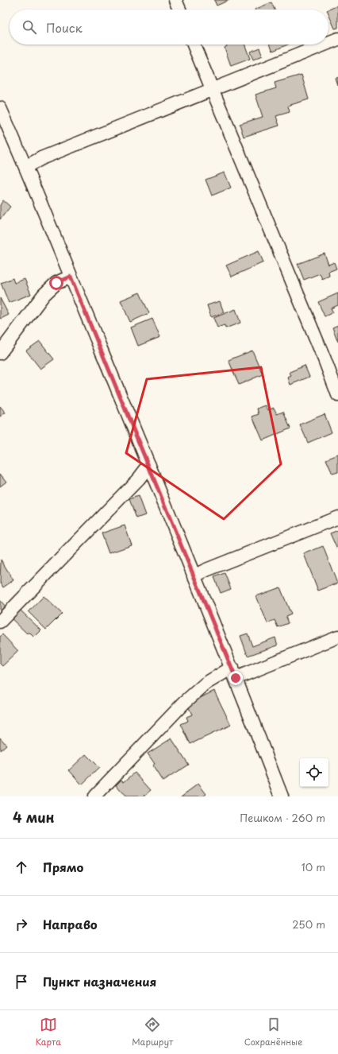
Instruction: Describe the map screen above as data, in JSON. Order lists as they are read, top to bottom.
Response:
{
  "page": {
    "search": "Поиск",
    "heading": ["4 мин", "Пешком · 260 m"],
    "list": [
      ["Прямо", "10 m"],
      ["Направо", "250 m"],
      "Пункт назначения"
    ],
    "nav": ["Карта", "Маршрут", "Сохранённые"]
  }
}
